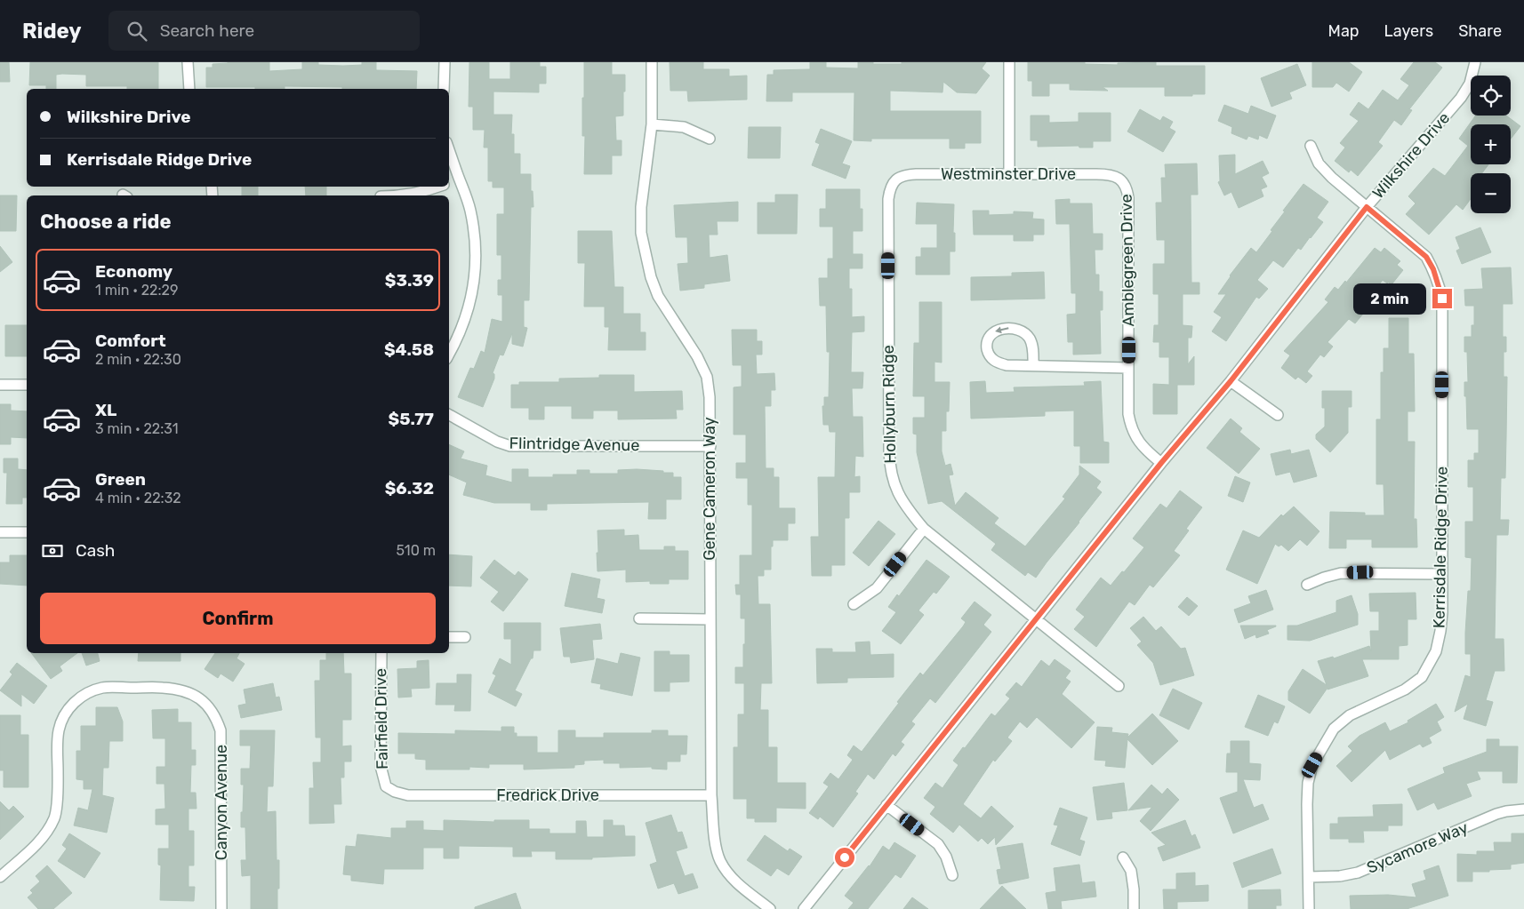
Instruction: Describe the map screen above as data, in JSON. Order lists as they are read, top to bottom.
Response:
{
  "streets": {
    "street": [
      "Wilkshire Drive",
      "Westminster Drive",
      "Amblegreen Drive",
      "Hollyburn Ridge",
      "Flintridge Avenue",
      "Gene Cameron Way",
      "Kerrisdale Ridge Drive",
      "Fairfield Drive",
      "Fredrick Drive",
      "Canyon Avenue",
      "Sycamore Way"
    ]
  },
  "crossings": [
    ["Wilkshire Drive", "Amblegreen Drive"],
    ["Wilkshire Drive", "Hollyburn Ridge"],
    ["Wilkshire Drive", "Kerrisdale Ridge Drive"],
    ["Westminster Drive", "Amblegreen Drive"],
    ["Westminster Drive", "Hollyburn Ridge"],
    ["Flintridge Avenue", "Gene Cameron Way"],
    ["Gene Cameron Way", "Fredrick Drive"],
    ["Kerrisdale Ridge Drive", "Sycamore Way"],
    ["Fairfield Drive", "Fredrick Drive"]
  ],
  "page": {
    "header": "Ridey",
    "search": "Search here",
    "nav": ["Map", "Layers", "Share"],
    "map_buttons": ["+", "−"],
    "banner": ["Wilkshire Drive", "Kerrisdale Ridge Drive"],
    "heading": "Choose a ride",
    "list": [
      {
        "name": "Economy",
        "note": "1 min · 22:29",
        "value": "$3.39"
      },
      {
        "name": "Comfort",
        "note": "2 min · 22:30",
        "value": "$4.58"
      },
      {
        "name": "XL",
        "note": "3 min · 22:31",
        "value": "$5.77"
      },
      {
        "name": "Green",
        "note": "4 min · 22:32",
        "value": "$6.32"
      }
    ],
    "bubble": "2 min",
    "pay": ["Cash", "510 m"],
    "buttons": "Confirm"
  }
}
